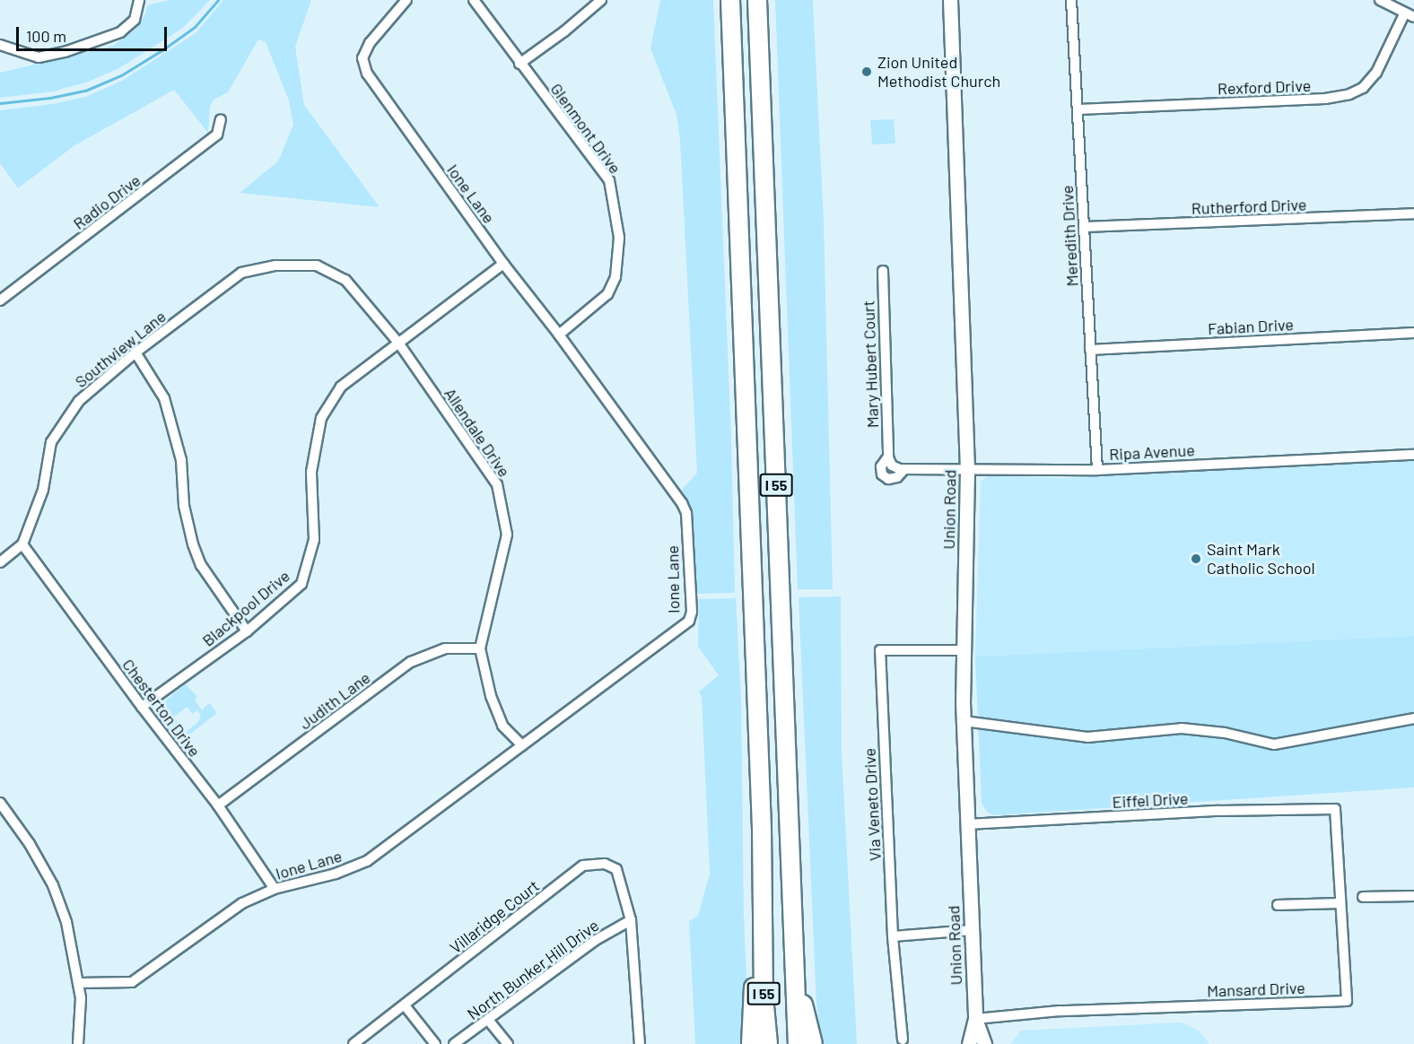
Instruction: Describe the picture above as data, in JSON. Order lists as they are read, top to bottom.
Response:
{
  "streets": {
    "highway": ["I 55"],
    "main road": ["Union Road"],
    "street": [
      "Rexford Drive",
      "Glenmont Drive",
      "Ione Lane",
      "Radio Drive",
      "Rutherford Drive",
      "Meredith Drive",
      "Fabian Drive",
      "Southview Lane",
      "Mary Hubert Court",
      "Allendale Drive",
      "Ripa Avenue",
      "Blackpool Drive",
      "Judith Lane",
      "Chesterton Drive",
      "Eiffel Drive",
      "Via Veneto Drive",
      "Villaridge Court",
      "North Bunker Hill Drive",
      "Mansard Drive"
    ]
  },
  "crossings": [
    ["Rexford Drive", "Meredith Drive"],
    ["Glenmont Drive", "Ione Lane"],
    ["Ione Lane", "Allendale Drive"],
    ["Ione Lane", "Blackpool Drive"],
    ["Ione Lane", "Chesterton Drive"],
    ["Rutherford Drive", "Meredith Drive"],
    ["Meredith Drive", "Fabian Drive"],
    ["Meredith Drive", "Ripa Avenue"],
    ["Southview Lane", "Allendale Drive"],
    ["Southview Lane", "Chesterton Drive"],
    ["Mary Hubert Court", "Ripa Avenue"],
    ["Allendale Drive", "Blackpool Drive"],
    ["Allendale Drive", "Judith Lane"],
    ["Ripa Avenue", "Union Road"],
    ["Union Road", "Eiffel Drive"],
    ["Union Road", "Via Veneto Drive"],
    ["Union Road", "Mansard Drive"],
    ["Blackpool Drive", "Chesterton Drive"],
    ["Judith Lane", "Chesterton Drive"],
    ["Eiffel Drive", "Mansard Drive"],
    ["Villaridge Court", "North Bunker Hill Drive"]
  ],
  "places": ["Zion United Methodist Church", "Saint Mark Catholic School"],
  "scale_bar": "100 m"
}
